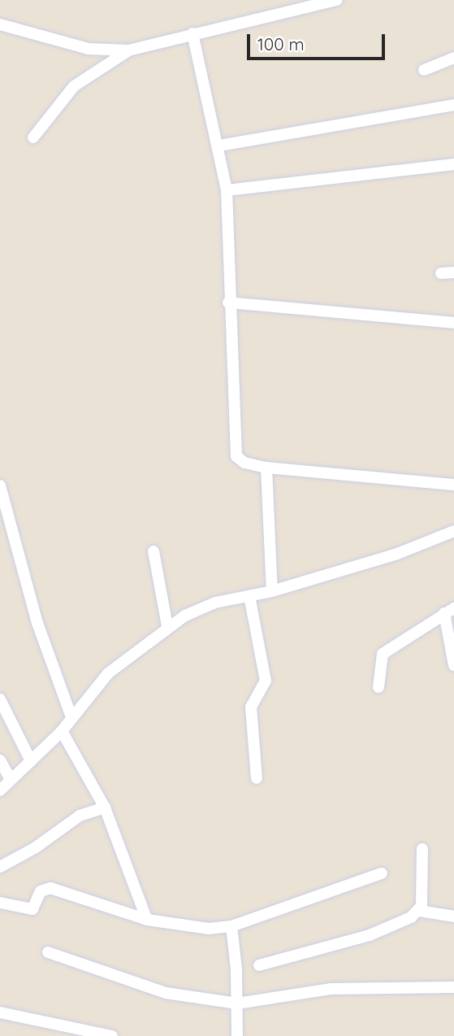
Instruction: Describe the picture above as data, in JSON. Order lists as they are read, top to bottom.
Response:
{
  "scale_bar": "100 m"
}
